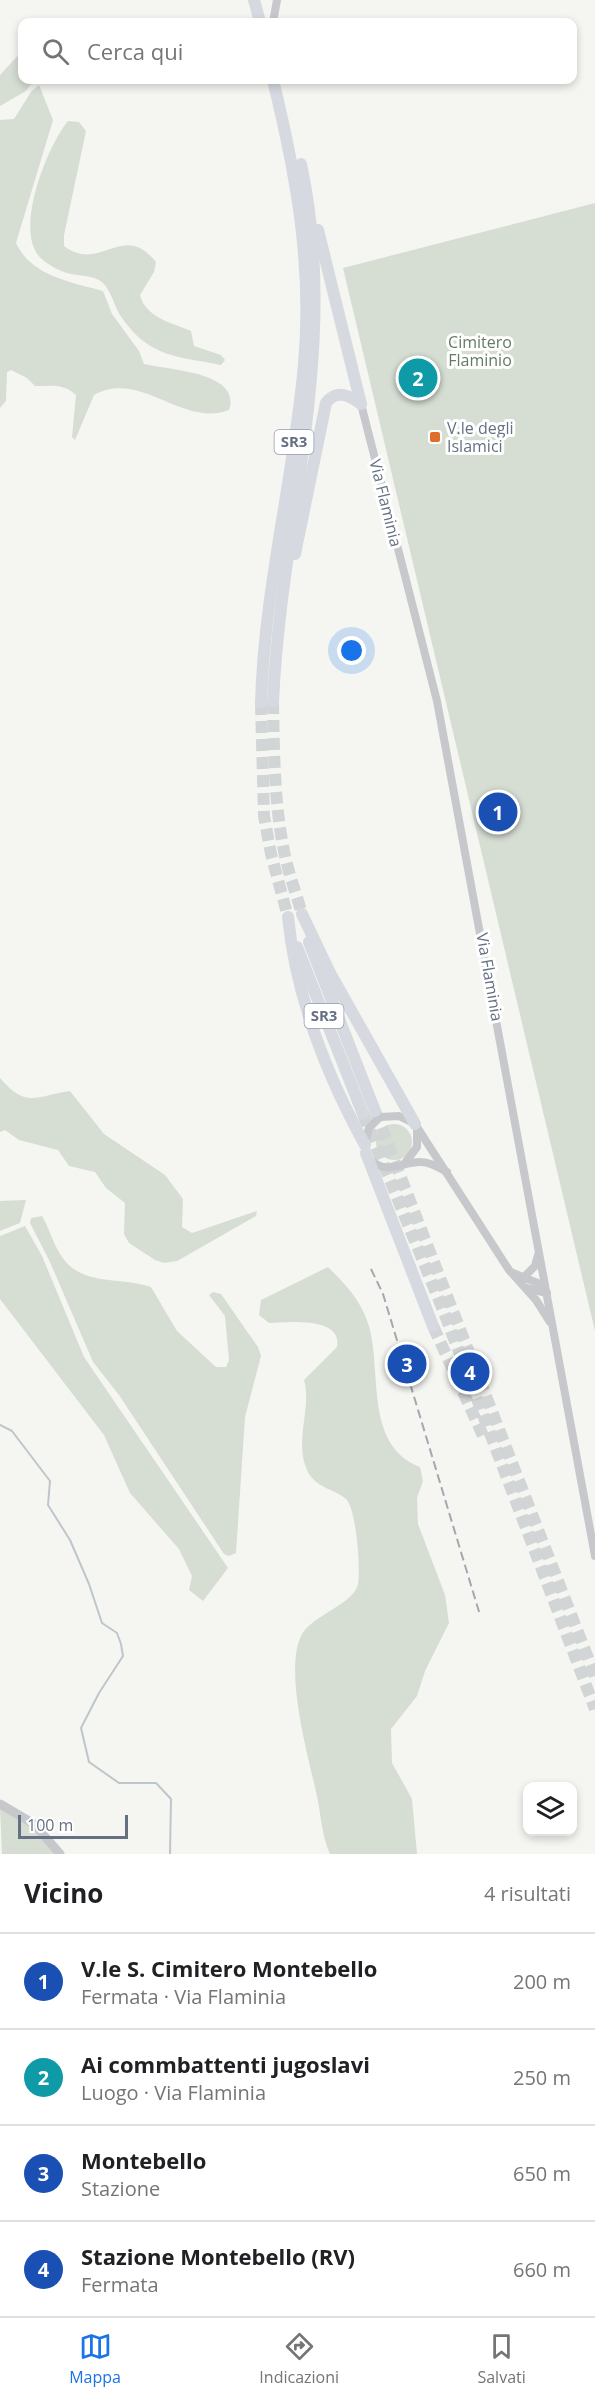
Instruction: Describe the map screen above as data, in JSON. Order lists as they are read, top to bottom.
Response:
{
  "streets": {
    "main road": ["SR3"],
    "street": ["Via Flaminia"]
  },
  "parks": ["Cimitero Flaminio"],
  "places": {
    "transit": ["V.le degli Islamici"]
  },
  "scale_bar": "100 m",
  "page": {
    "search": "Cerca qui",
    "pins": [
      "2",
      "1",
      "3",
      "4"
    ],
    "scale": "100 m",
    "heading": ["Vicino", "4 risultati"],
    "list": [
      {
        "mark": "1",
        "name": "V.le S. Cimitero Montebello",
        "note": "Fermata · Via Flaminia",
        "value": "200 m"
      },
      {
        "mark": "2",
        "name": "Ai commbattenti jugoslavi",
        "note": "Luogo · Via Flaminia",
        "value": "250 m"
      },
      {
        "mark": "3",
        "name": "Montebello",
        "note": "Stazione",
        "value": "650 m"
      },
      {
        "mark": "4",
        "name": "Stazione Montebello (RV)",
        "note": "Fermata",
        "value": "660 m"
      }
    ],
    "nav": ["Mappa", "Indicazioni", "Salvati"]
  }
}
